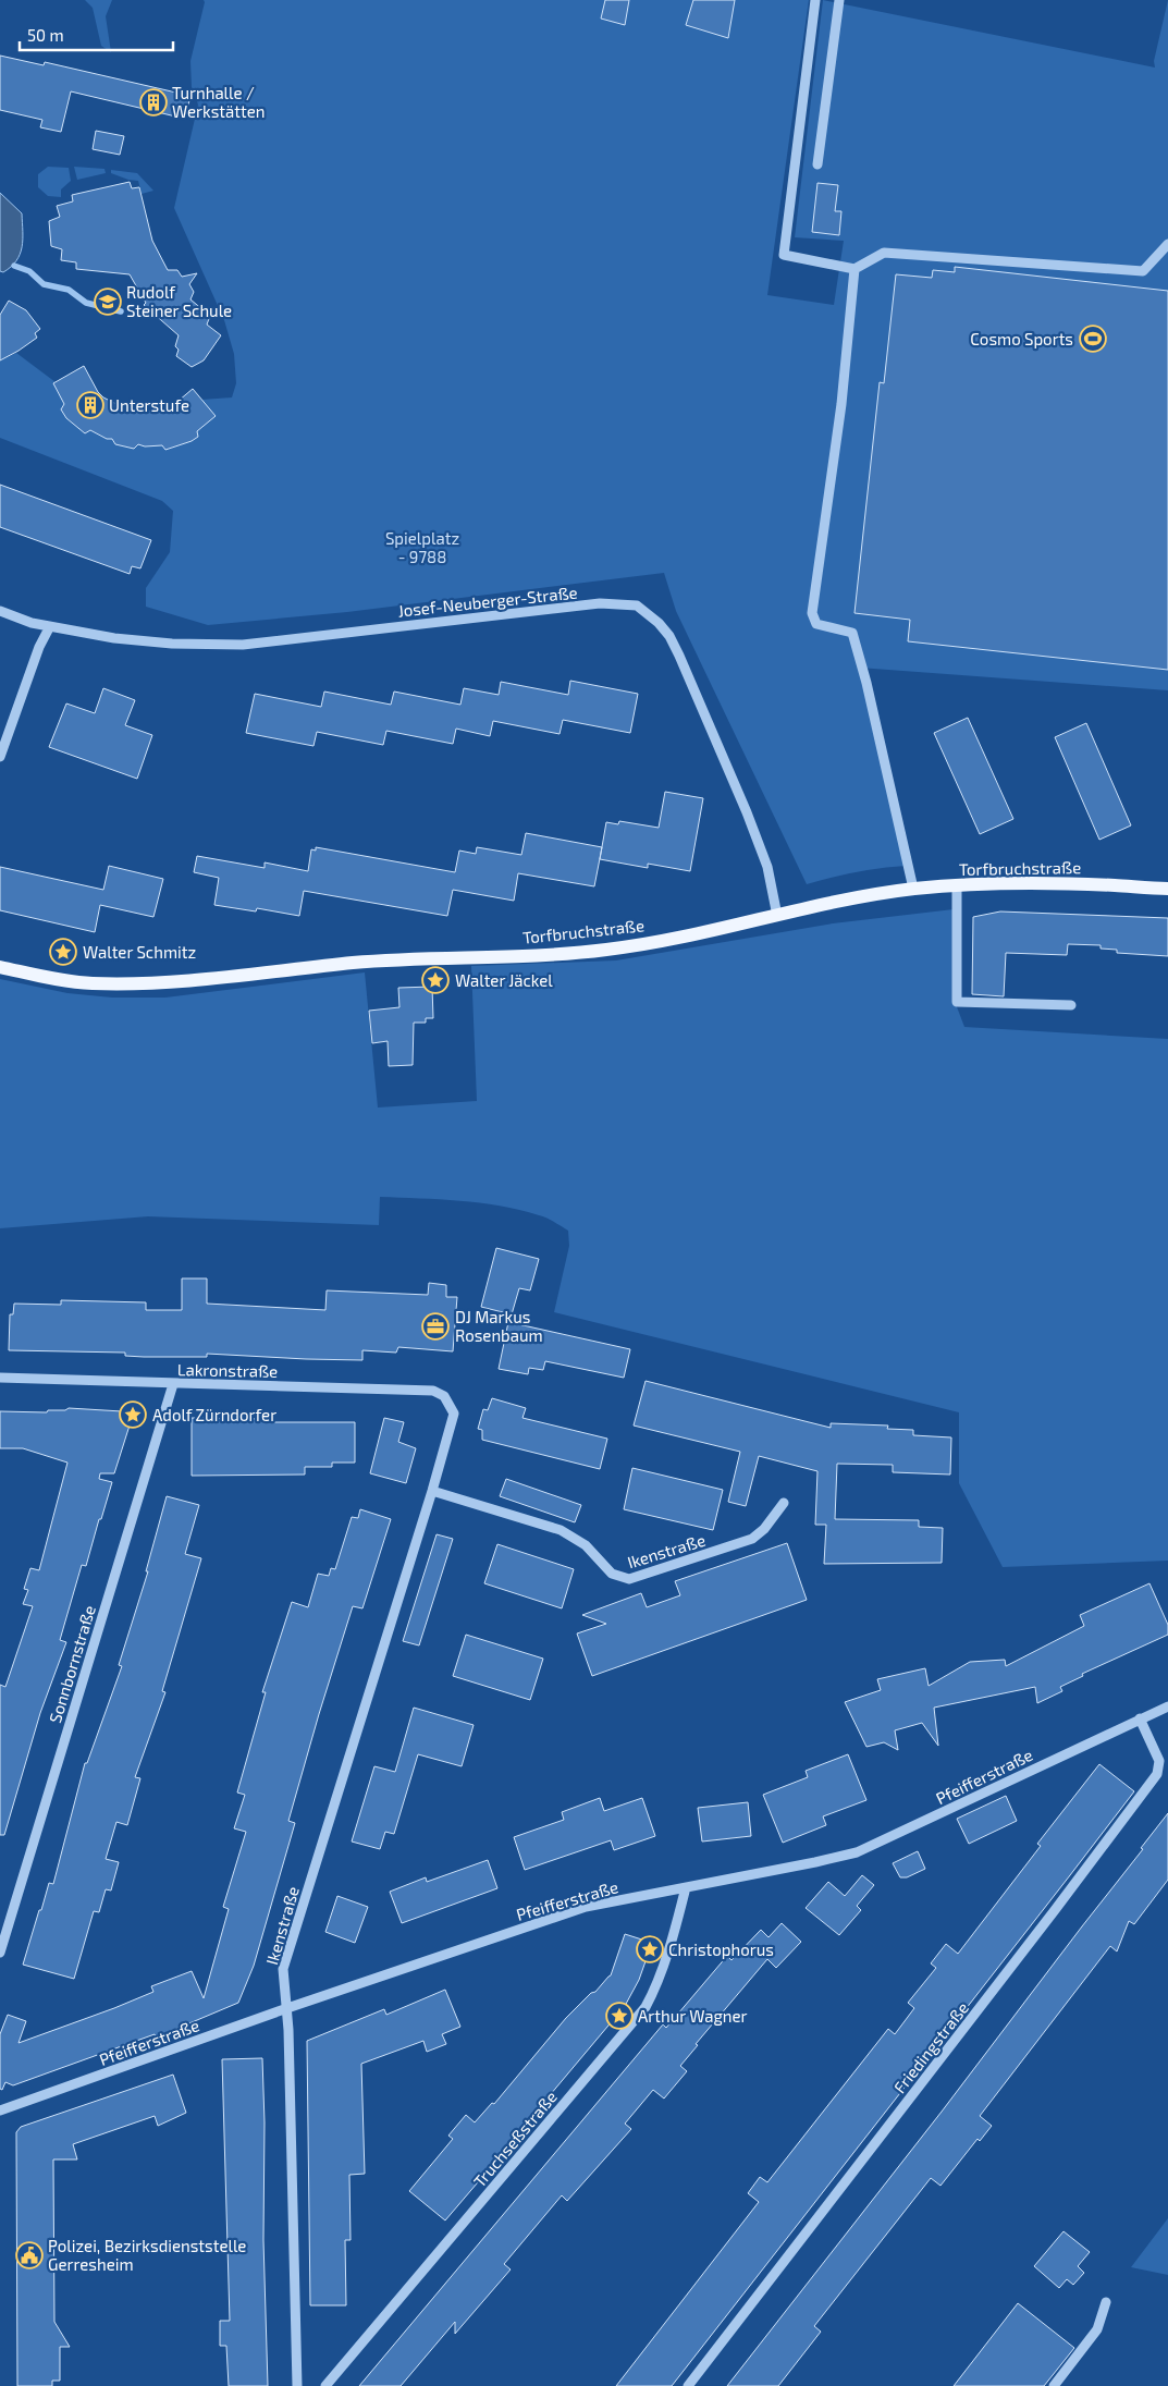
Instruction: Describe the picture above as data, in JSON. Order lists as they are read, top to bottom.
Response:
{
  "streets": {
    "main road": ["Torfbruchstraße"],
    "street": [
      "Josef-Neuberger-Straße",
      "Lakronstraße",
      "Ikenstraße",
      "Sonnbornstraße",
      "Pfeifferstraße",
      "Friedingstraße",
      "Truchseßstraße"
    ]
  },
  "crossings": [
    ["Josef-Neuberger-Straße", "Torfbruchstraße"],
    ["Lakronstraße", "Ikenstraße"],
    ["Lakronstraße", "Sonnbornstraße"],
    ["Ikenstraße", "Pfeifferstraße"],
    ["Pfeifferstraße", "Friedingstraße"],
    ["Pfeifferstraße", "Truchseßstraße"]
  ],
  "parks": ["Spielplatz - 9788"],
  "places": {
    "building": ["Turnhalle / Werkstätten", "Unterstufe"],
    "school or university": ["Rudolf Steiner Schule"],
    "sports": ["Cosmo Sports"],
    "place": [
      "Walter Schmitz",
      "Walter Jäckel",
      "Adolf Zürndorfer",
      "Christophorus",
      "Arthur Wagner"
    ],
    "office": ["DJ Markus Rosenbaum"],
    "public building": ["Polizei, Bezirksdienststelle Gerresheim"]
  },
  "scale_bar": "50 m"
}
